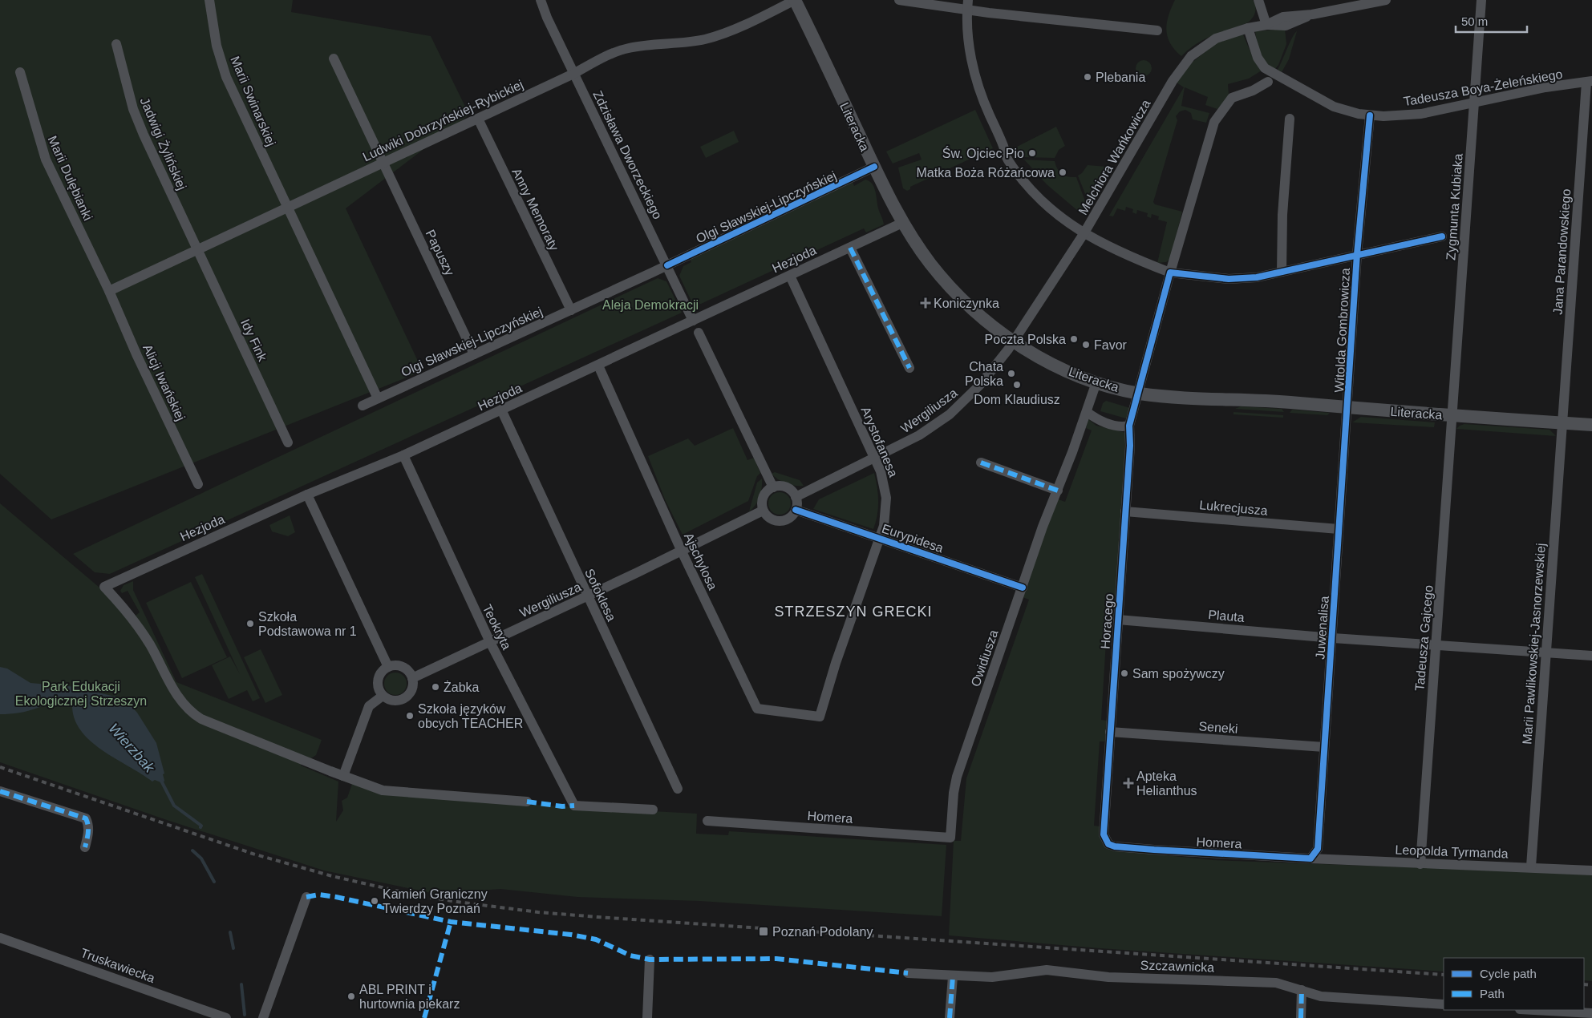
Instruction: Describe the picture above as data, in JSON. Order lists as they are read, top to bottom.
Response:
{
  "streets": {
    "street": [
      "Tadeusza Boya-Żeleńskiego",
      "Marii Swinarskiej",
      "Ludwiki Dobrzyńskiej-Rybickiej",
      "Literacka",
      "Jadwigi Żylińskiej",
      "Zdzisława Dworzeckiego",
      "Melchiora Wańkowicza",
      "Marii Dulębianki",
      "Olgi Sławskiej-Lipczyńskiej",
      "Zygmunta Kubiaka",
      "Anny Memoraty",
      "Jana Parandowskiego",
      "Papuszy",
      "Hezjoda",
      "Witolda Gombrowicza",
      "Idy Fink",
      "Alicji Iwańskiej",
      "Wergiliusza",
      "Arystofanesa",
      "Lukrecjusza",
      "Eurypidesa",
      "Ajschylosa",
      "Sofoklesa",
      "Plauta",
      "Horacego",
      "Teokryta",
      "Juwenalisa",
      "Tadeusza Gajcego",
      "Marii Pawlikowskiej-Jasnorzewskiej",
      "Owidiusza",
      "Seneki",
      "Homera",
      "Leopolda Tyrmanda",
      "Truskawiecka",
      "Szczawnicka"
    ]
  },
  "crossings": [
    ["Tadeusza Boya-Żeleńskiego", "Melchiora Wańkowicza"],
    ["Tadeusza Boya-Żeleńskiego", "Zygmunta Kubiaka"],
    ["Tadeusza Boya-Żeleńskiego", "Jana Parandowskiego"],
    ["Tadeusza Boya-Żeleńskiego", "Witolda Gombrowicza"],
    ["Marii Swinarskiej", "Ludwiki Dobrzyńskiej-Rybickiej"],
    ["Marii Swinarskiej", "Olgi Sławskiej-Lipczyńskiej"],
    ["Ludwiki Dobrzyńskiej-Rybickiej", "Literacka"],
    ["Ludwiki Dobrzyńskiej-Rybickiej", "Jadwigi Żylińskiej"],
    ["Ludwiki Dobrzyńskiej-Rybickiej", "Zdzisława Dworzeckiego"],
    ["Ludwiki Dobrzyńskiej-Rybickiej", "Marii Dulębianki"],
    ["Ludwiki Dobrzyńskiej-Rybickiej", "Anny Memoraty"],
    ["Ludwiki Dobrzyńskiej-Rybickiej", "Papuszy"],
    ["Ludwiki Dobrzyńskiej-Rybickiej", "Idy Fink"],
    ["Ludwiki Dobrzyńskiej-Rybickiej", "Alicji Iwańskiej"],
    ["Literacka", "Melchiora Wańkowicza"],
    ["Literacka", "Olgi Sławskiej-Lipczyńskiej"],
    ["Literacka", "Zygmunta Kubiaka"],
    ["Literacka", "Jana Parandowskiego"],
    ["Literacka", "Hezjoda"],
    ["Literacka", "Witolda Gombrowicza"],
    ["Literacka", "Wergiliusza"],
    ["Literacka", "Horacego"],
    ["Literacka", "Juwenalisa"],
    ["Literacka", "Tadeusza Gajcego"],
    ["Literacka", "Marii Pawlikowskiej-Jasnorzewskiej"],
    ["Literacka", "Owidiusza"],
    ["Jadwigi Żylińskiej", "Idy Fink"],
    ["Zdzisława Dworzeckiego", "Olgi Sławskiej-Lipczyńskiej"],
    ["Zdzisława Dworzeckiego", "Hezjoda"],
    ["Melchiora Wańkowicza", "Witolda Gombrowicza"],
    ["Melchiora Wańkowicza", "Wergiliusza"],
    ["Marii Dulębianki", "Alicji Iwańskiej"],
    ["Olgi Sławskiej-Lipczyńskiej", "Anny Memoraty"],
    ["Olgi Sławskiej-Lipczyńskiej", "Papuszy"],
    ["Zygmunta Kubiaka", "Tadeusza Gajcego"],
    ["Jana Parandowskiego", "Marii Pawlikowskiej-Jasnorzewskiej"],
    ["Hezjoda", "Arystofanesa"],
    ["Hezjoda", "Ajschylosa"],
    ["Hezjoda", "Sofoklesa"],
    ["Hezjoda", "Teokryta"],
    ["Witolda Gombrowicza", "Juwenalisa"],
    ["Wergiliusza", "Arystofanesa"],
    ["Wergiliusza", "Eurypidesa"],
    ["Wergiliusza", "Ajschylosa"],
    ["Wergiliusza", "Sofoklesa"],
    ["Wergiliusza", "Teokryta"],
    ["Arystofanesa", "Eurypidesa"],
    ["Arystofanesa", "Ajschylosa"],
    ["Lukrecjusza", "Horacego"],
    ["Lukrecjusza", "Juwenalisa"],
    ["Eurypidesa", "Owidiusza"],
    ["Plauta", "Horacego"],
    ["Plauta", "Juwenalisa"],
    ["Plauta", "Tadeusza Gajcego"],
    ["Plauta", "Marii Pawlikowskiej-Jasnorzewskiej"],
    ["Horacego", "Seneki"],
    ["Horacego", "Homera"],
    ["Juwenalisa", "Seneki"],
    ["Juwenalisa", "Homera"],
    ["Juwenalisa", "Leopolda Tyrmanda"],
    ["Tadeusza Gajcego", "Leopolda Tyrmanda"],
    ["Marii Pawlikowskiej-Jasnorzewskiej", "Leopolda Tyrmanda"],
    ["Owidiusza", "Homera"],
    ["Homera", "Leopolda Tyrmanda"]
  ],
  "districts": ["STRZESZYN GRECKI"],
  "water": ["Wierzbak"],
  "parks": ["Aleja Demokracji", "Park Edukacji Ekologicznej Strzeszyn"],
  "places": {
    "other": [
      "Plebania",
      "Św. Ojciec Pio",
      "Matka Boża Różańcowa",
      "Poczta Polska",
      "Favor",
      "Chata Polska",
      "Dom Klaudiusz",
      "Szkoła Podstawowa nr 1",
      "Sam spożywczy",
      "Żabka",
      "Szkoła języków obcych TEACHER",
      "Kamień Graniczny Twierdzy Poznań",
      "ABL PRINT i hurtownia piekarz"
    ],
    "health": ["Koniczynka", "Apteka Helianthus"],
    "transit": ["Poznań Podolany"]
  },
  "legend": ["Cycle path", "Path"],
  "scale_bar": "50 m"
}
